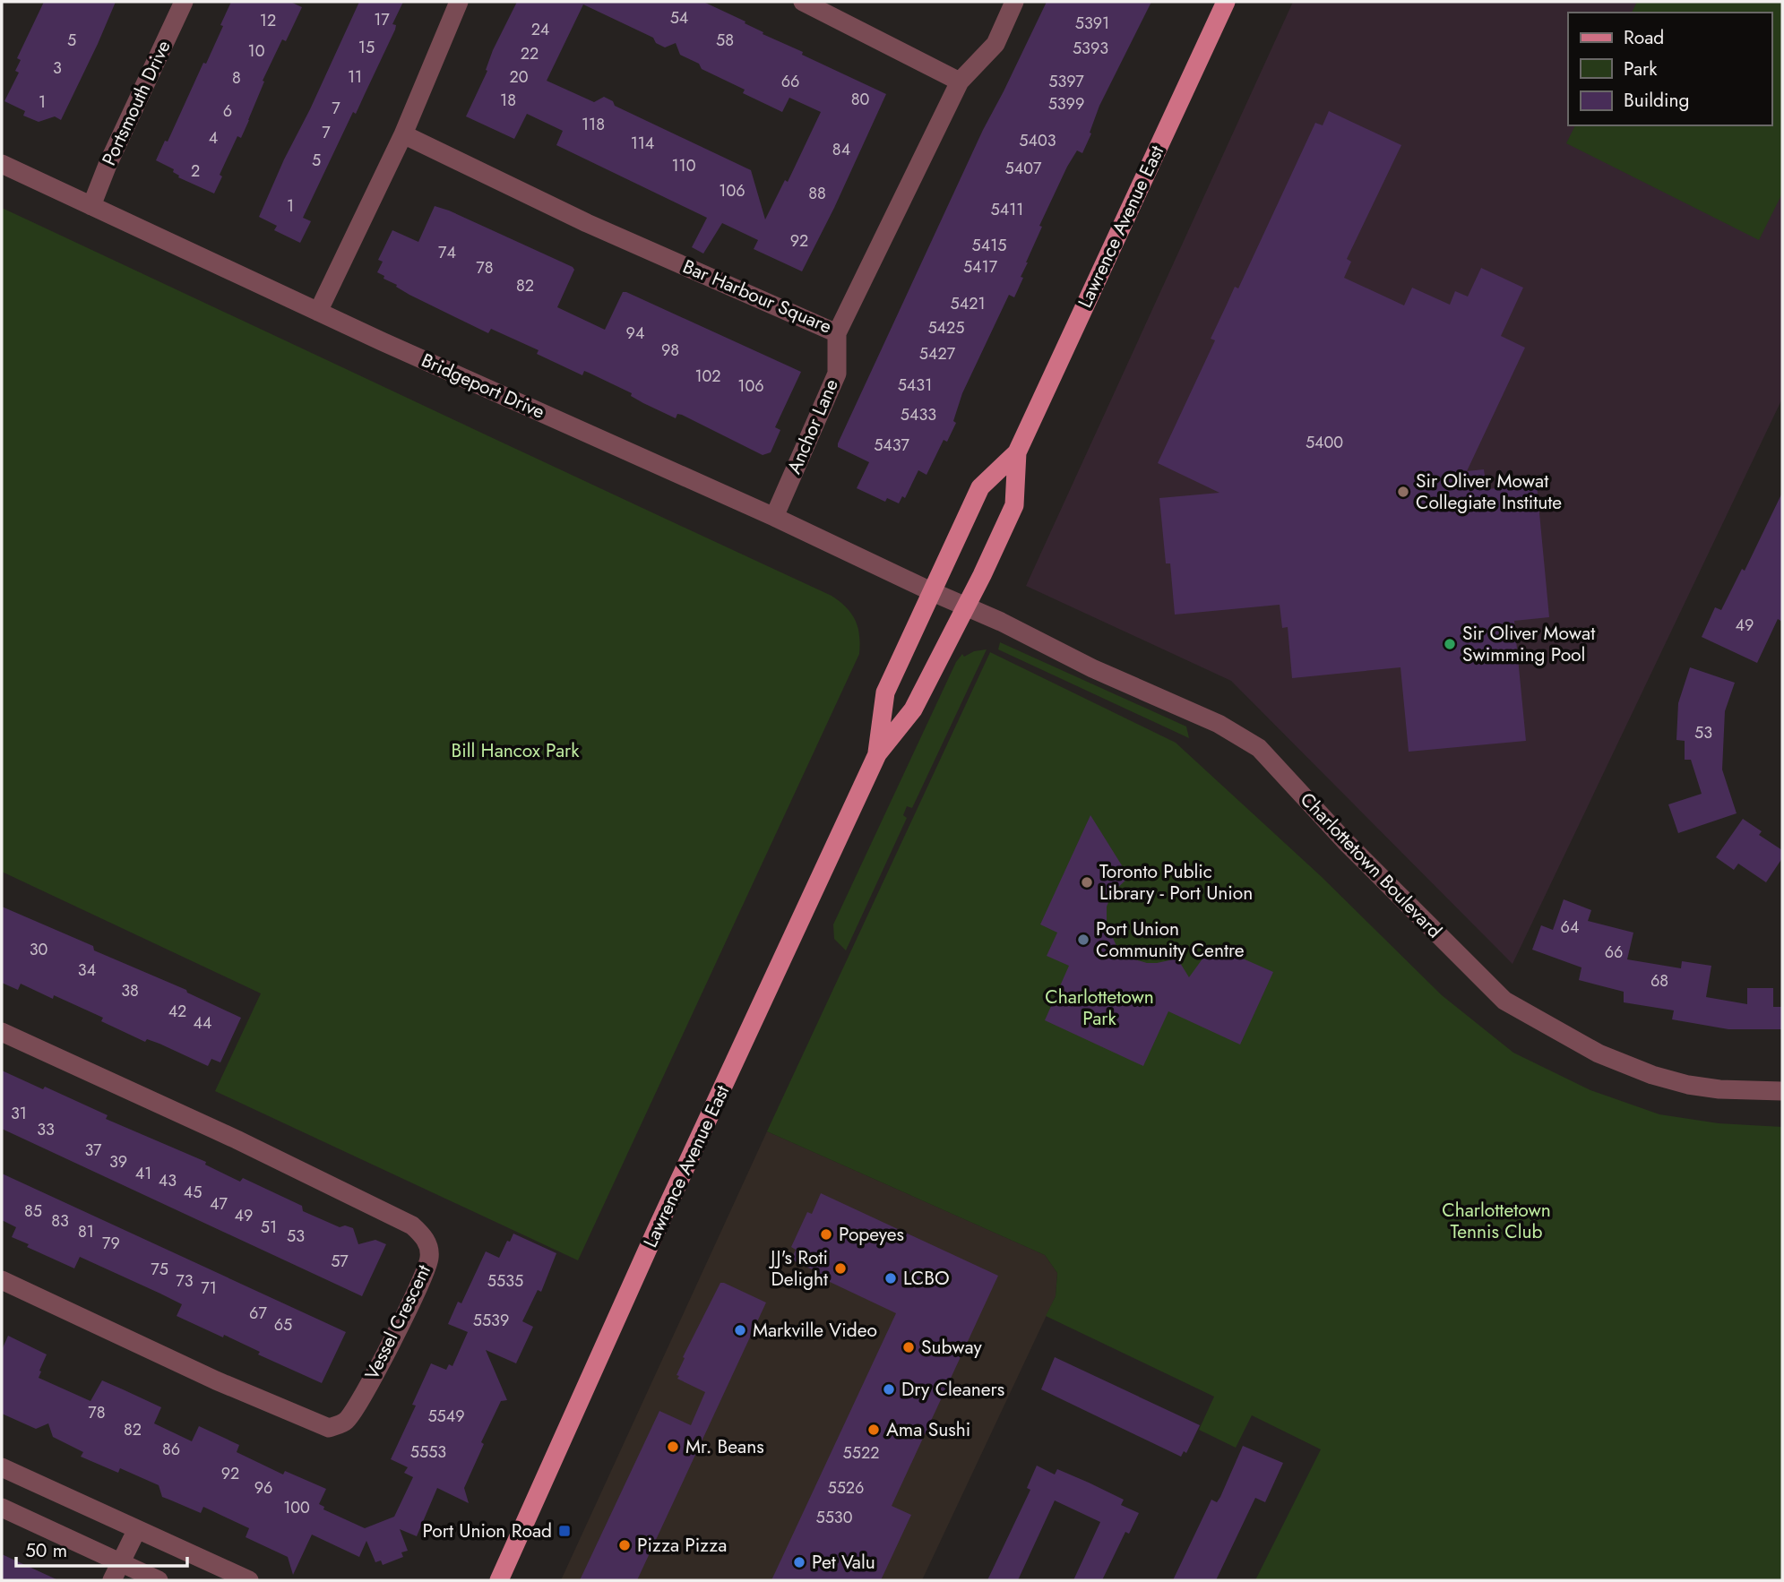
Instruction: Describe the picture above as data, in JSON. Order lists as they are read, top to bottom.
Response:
{
  "streets": {
    "main road": ["Lawrence Avenue East"],
    "street": [
      "Portsmouth Drive",
      "Bar Harbour Square",
      "Bridgeport Drive",
      "Anchor Lane",
      "Charlottetown Boulevard",
      "Vessel Crescent"
    ]
  },
  "crossings": [
    ["Portsmouth Drive", "Bridgeport Drive"],
    ["Lawrence Avenue East", "Bridgeport Drive"],
    ["Lawrence Avenue East", "Charlottetown Boulevard"],
    ["Bar Harbour Square", "Anchor Lane"],
    ["Bridgeport Drive", "Anchor Lane"],
    ["Bridgeport Drive", "Charlottetown Boulevard"]
  ],
  "parks": ["Bill Hancox Park", "Charlottetown Park", "Charlottetown Tennis Club"],
  "places": {
    "other": [
      "Sir Oliver Mowat Collegiate Institute",
      "Sir Oliver Mowat Swimming Pool",
      "Toronto Public Library - Port Union",
      "Port Union Community Centre",
      "Popeyes",
      "JJ's Roti Delight",
      "LCBO",
      "Markville Video",
      "Subway",
      "Dry Cleaners",
      "Ama Sushi",
      "Mr. Beans",
      "Pizza Pizza",
      "Pet Valu"
    ],
    "transit": ["Port Union Road"]
  },
  "house_numbers": [
    "54",
    "17",
    "12",
    "5391",
    "24",
    "5",
    "58",
    "15",
    "5393",
    "10",
    "22",
    "3",
    "11",
    "20",
    "8",
    "66",
    "5397",
    "80",
    "18",
    "1",
    "5399",
    "7",
    "6",
    "118",
    "7",
    "4",
    "5403",
    "114",
    "84",
    "5",
    "110",
    "5407",
    "2",
    "106",
    "88",
    "1",
    "5411",
    "92",
    "5415",
    "74",
    "5417",
    "78",
    "82",
    "5421",
    "5425",
    "94",
    "98",
    "5427",
    "102",
    "5431",
    "106",
    "5433",
    "5400",
    "5437",
    "49",
    "53",
    "64",
    "30",
    "66",
    "34",
    "68",
    "38",
    "42",
    "44",
    "31",
    "33",
    "37",
    "39",
    "41",
    "43",
    "45",
    "47",
    "85",
    "49",
    "83",
    "51",
    "81",
    "53",
    "79",
    "57",
    "75",
    "73",
    "5535",
    "71",
    "67",
    "5539",
    "65",
    "78",
    "5549",
    "82",
    "86",
    "5553",
    "5522",
    "92",
    "96",
    "5526",
    "100",
    "5530"
  ],
  "legend": ["Road", "Park", "Building"],
  "scale_bar": "50 m"
}
